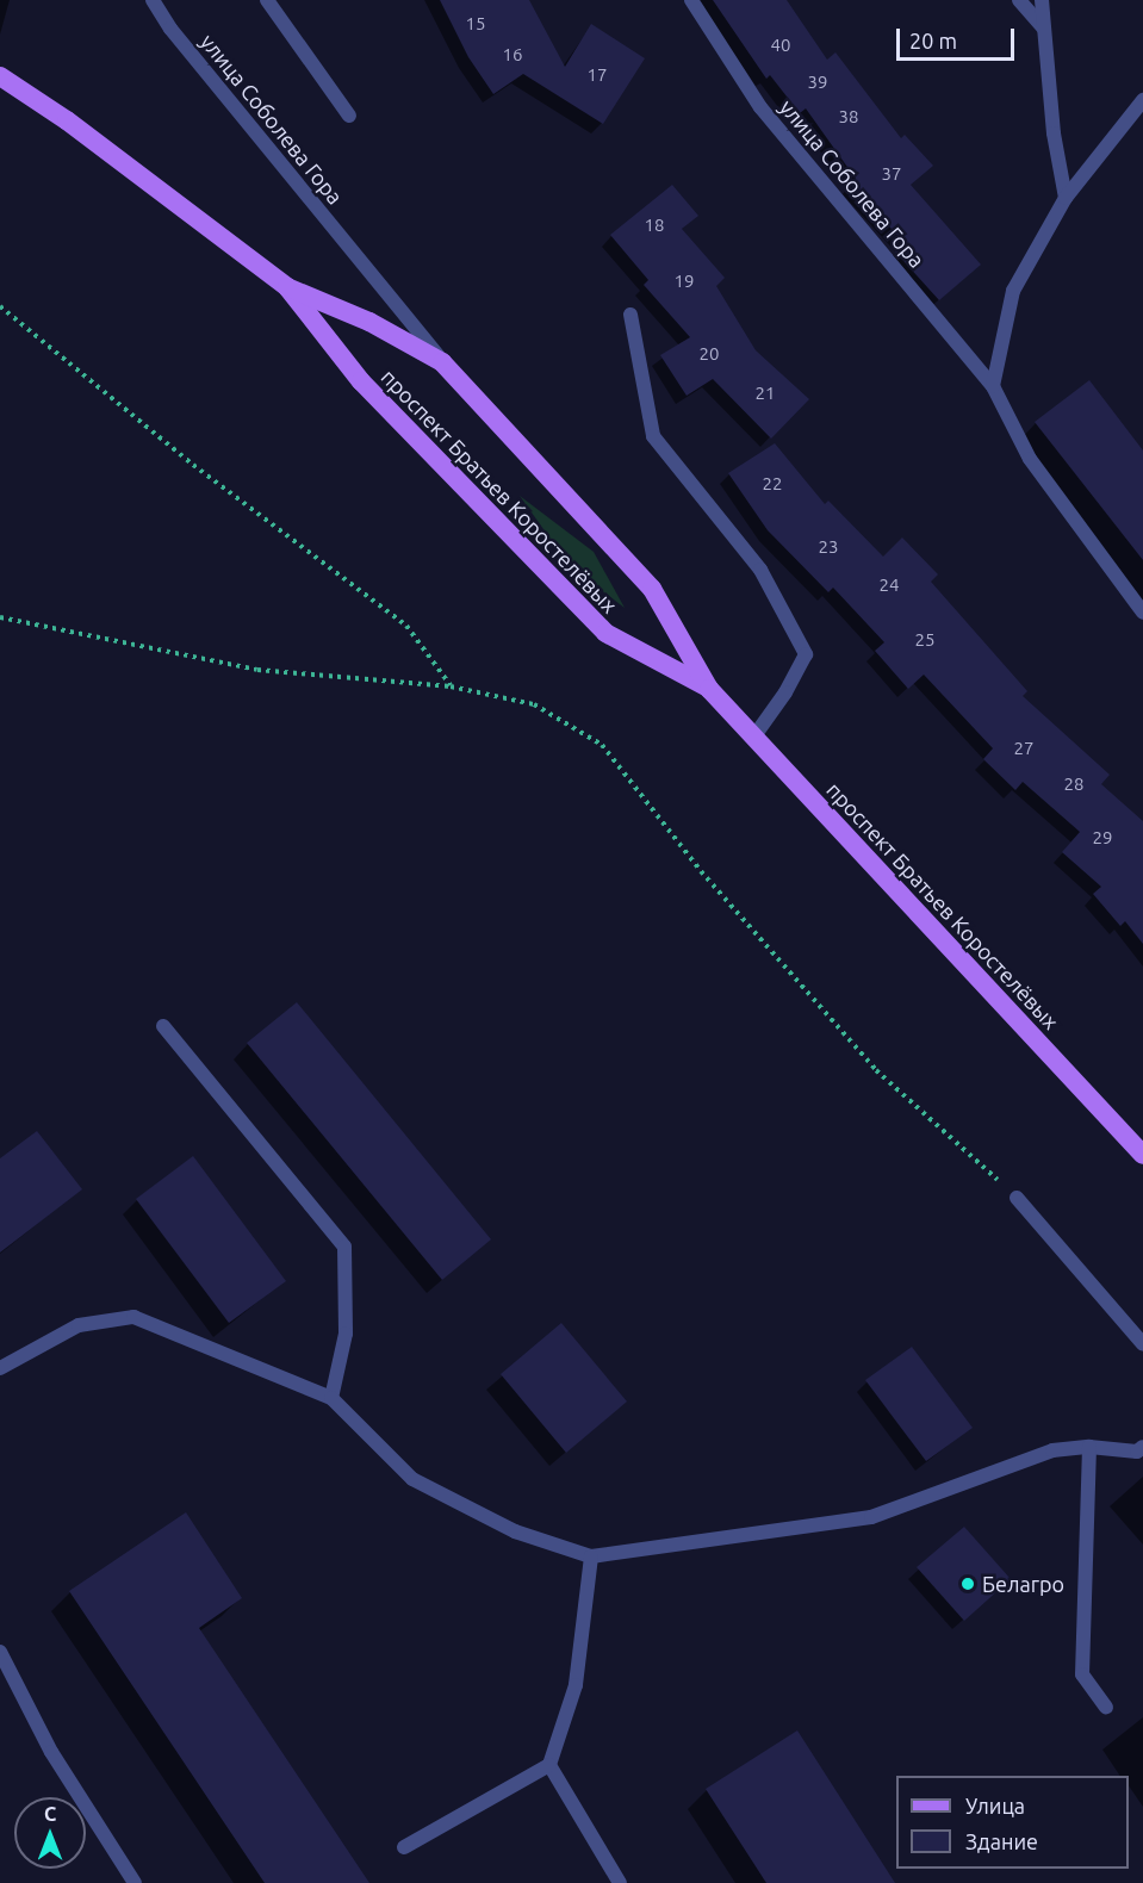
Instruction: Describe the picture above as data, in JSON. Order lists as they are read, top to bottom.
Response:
{
  "streets": {
    "main road": ["проспект Братьев Коростелёвых"],
    "street": ["улица Соболева Гора"]
  },
  "crossings": [
    ["улица Соболева Гора", "проспект Братьев Коростелёвых"]
  ],
  "places": ["Белагро"],
  "house_numbers": [
    "15",
    "40",
    "16",
    "17",
    "39",
    "38",
    "37",
    "18",
    "19",
    "20",
    "21",
    "22",
    "23",
    "24",
    "25",
    "27",
    "28",
    "29"
  ],
  "legend": ["Улица", "Здание"],
  "scale_bar": "20 m",
  "north": "top"
}
